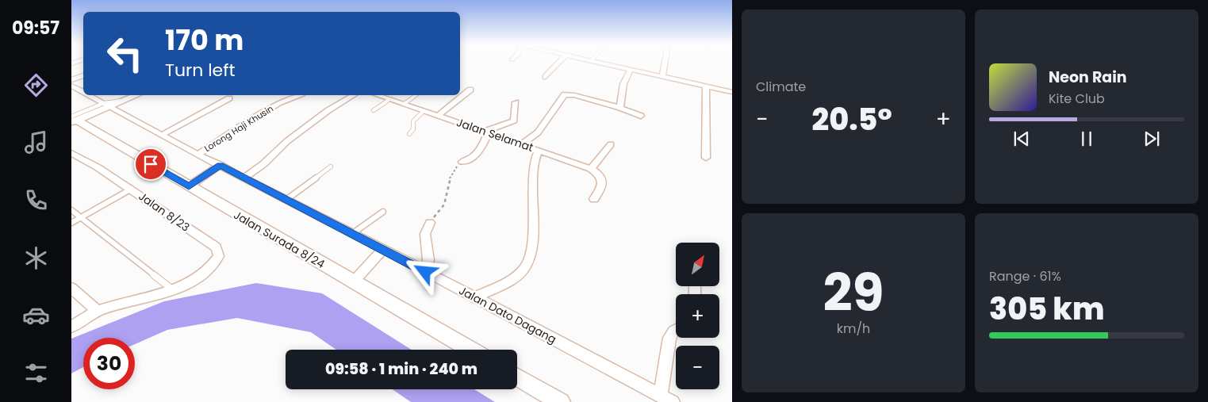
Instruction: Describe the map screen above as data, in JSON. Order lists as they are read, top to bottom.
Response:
{
  "streets": {
    "street": [
      "Lorong Haji Khusin",
      "Jalan Selamat",
      "Jalan 8/23",
      "Jalan Surada 8/24",
      "Jalan Dato Dagang"
    ]
  },
  "crossings": [
    ["Lorong Haji Khusin", "Jalan Dato Dagang"],
    ["Jalan Selamat", "Jalan Dato Dagang"]
  ],
  "north": "top right",
  "page": {
    "tabs": "09:57",
    "tile": [
      "Climate",
      ["29", "km/h"],
      ["Range · 61%", "305 km"]
    ],
    "turn": ["170 m", "Turn left"],
    "song": ["Neon Rain", "Kite Club"],
    "heat": ["−", "20.5°", "+"],
    "map_buttons": ["+", "−"],
    "limit": "30",
    "trip": "09:58 · 1 min · 240 m"
  }
}
